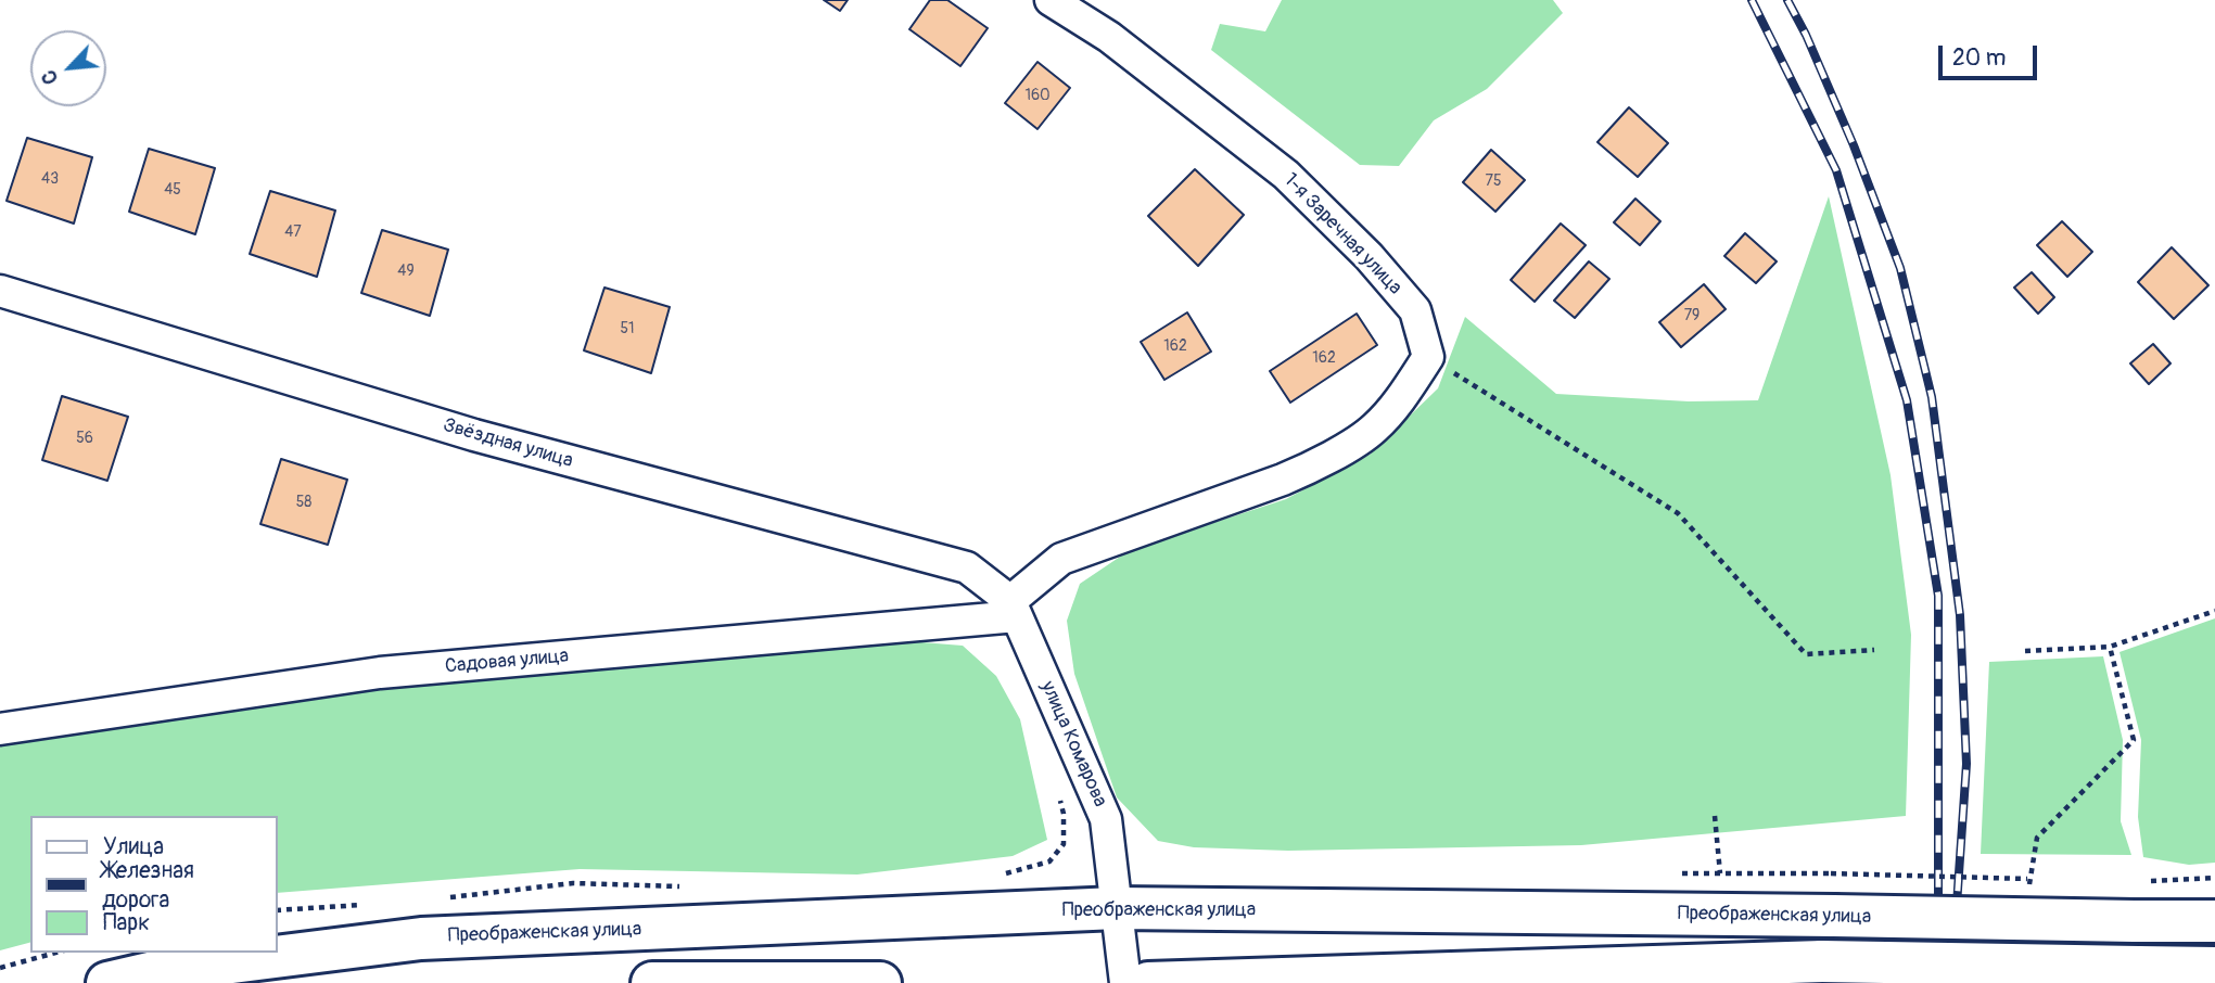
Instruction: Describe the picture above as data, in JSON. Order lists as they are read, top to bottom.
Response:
{
  "streets": {
    "main road": ["Преображенская улица"],
    "street": [
      "1-я Заречная улица",
      "Звёздная улица",
      "Садовая улица",
      "улица Комарова"
    ]
  },
  "crossings": [
    ["Звёздная улица", "Садовая улица"],
    ["Звёздная улица", "улица Комарова"],
    ["Садовая улица", "улица Комарова"],
    ["улица Комарова", "Преображенская улица"]
  ],
  "house_numbers": [
    "160",
    "43",
    "75",
    "45",
    "47",
    "49",
    "79",
    "51",
    "162",
    "162",
    "56",
    "58"
  ],
  "legend": ["Улица", "Железная дорога", "Парк"],
  "scale_bar": "20 m",
  "north": "bottom left"
}
